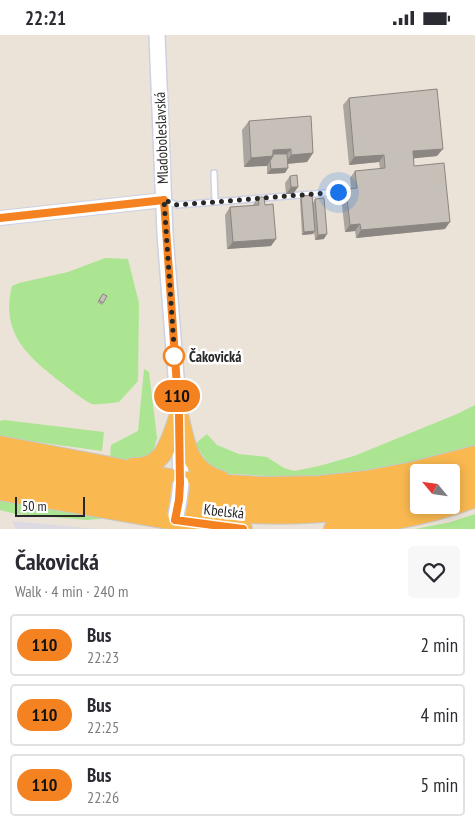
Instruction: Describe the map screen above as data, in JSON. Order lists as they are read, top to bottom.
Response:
{
  "streets": {
    "highway": ["Kbelská"],
    "main road": ["Mladoboleslavská"]
  },
  "places": ["Čakovická"],
  "lines": ["bus line 110"],
  "scale_bar": "50 m",
  "north": "top left",
  "page": {
    "status": "22:21",
    "on_map": "110",
    "scale": "50 m",
    "heading": ["Čakovická", "Walk · 4 min · 240 m"],
    "list": [
      {
        "mark": "110",
        "name": "Bus",
        "note": "22:23",
        "value": "2 min"
      },
      {
        "mark": "110",
        "name": "Bus",
        "note": "22:25",
        "value": "4 min"
      },
      {
        "mark": "110",
        "name": "Bus",
        "note": "22:26",
        "value": "5 min"
      }
    ]
  }
}
